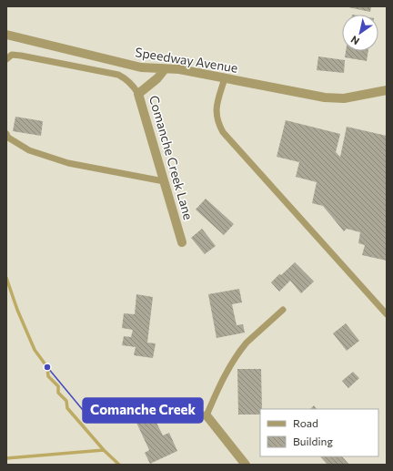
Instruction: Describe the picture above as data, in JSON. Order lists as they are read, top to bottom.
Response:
{
  "streets": {
    "street": ["Speedway Avenue", "Comanche Creek Lane"]
  },
  "crossings": [
    ["Speedway Avenue", "Comanche Creek Lane"]
  ],
  "places": ["Comanche Creek"],
  "legend": ["Road", "Building"],
  "north": "bottom left"
}
